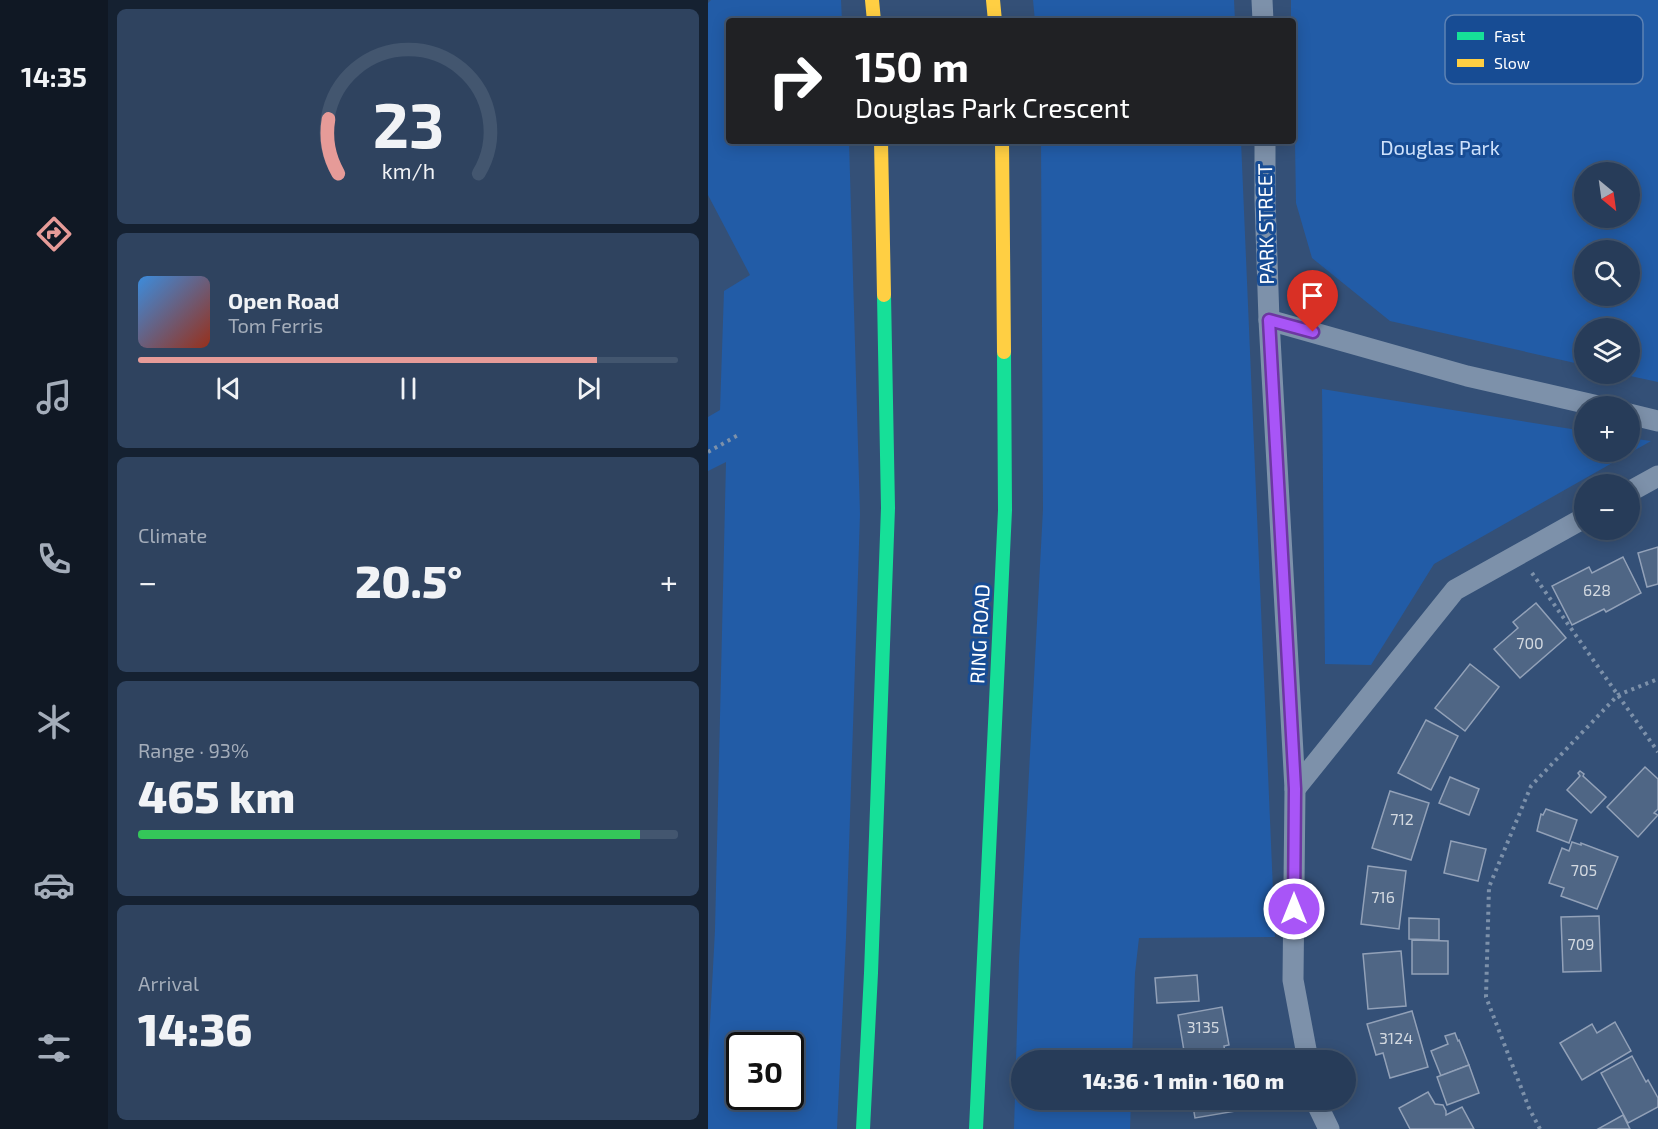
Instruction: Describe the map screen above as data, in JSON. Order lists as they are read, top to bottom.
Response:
{
  "streets": {
    "highway": ["RING ROAD"],
    "street": ["PARK STREET"]
  },
  "parks": ["Douglas Park"],
  "house_numbers": [
    "628",
    "700",
    "712",
    "705",
    "716",
    "709",
    "3135",
    "3124"
  ],
  "legend": ["Fast", "Slow"],
  "north": "bottom right",
  "page": {
    "tabs": "14:35",
    "turn": ["150 m", "Douglas Park Crescent"],
    "map_buttons": ["+", "−"],
    "song": ["Open Road", "Tom Ferris"],
    "tile": [
      "Climate",
      ["Range · 93%", "465 km"],
      ["Arrival", "14:36"]
    ],
    "heat": ["−", "20.5°", "+"],
    "limit": "30",
    "trip": "14:36 · 1 min · 160 m",
    "gauge": ["23", "km/h"]
  }
}
